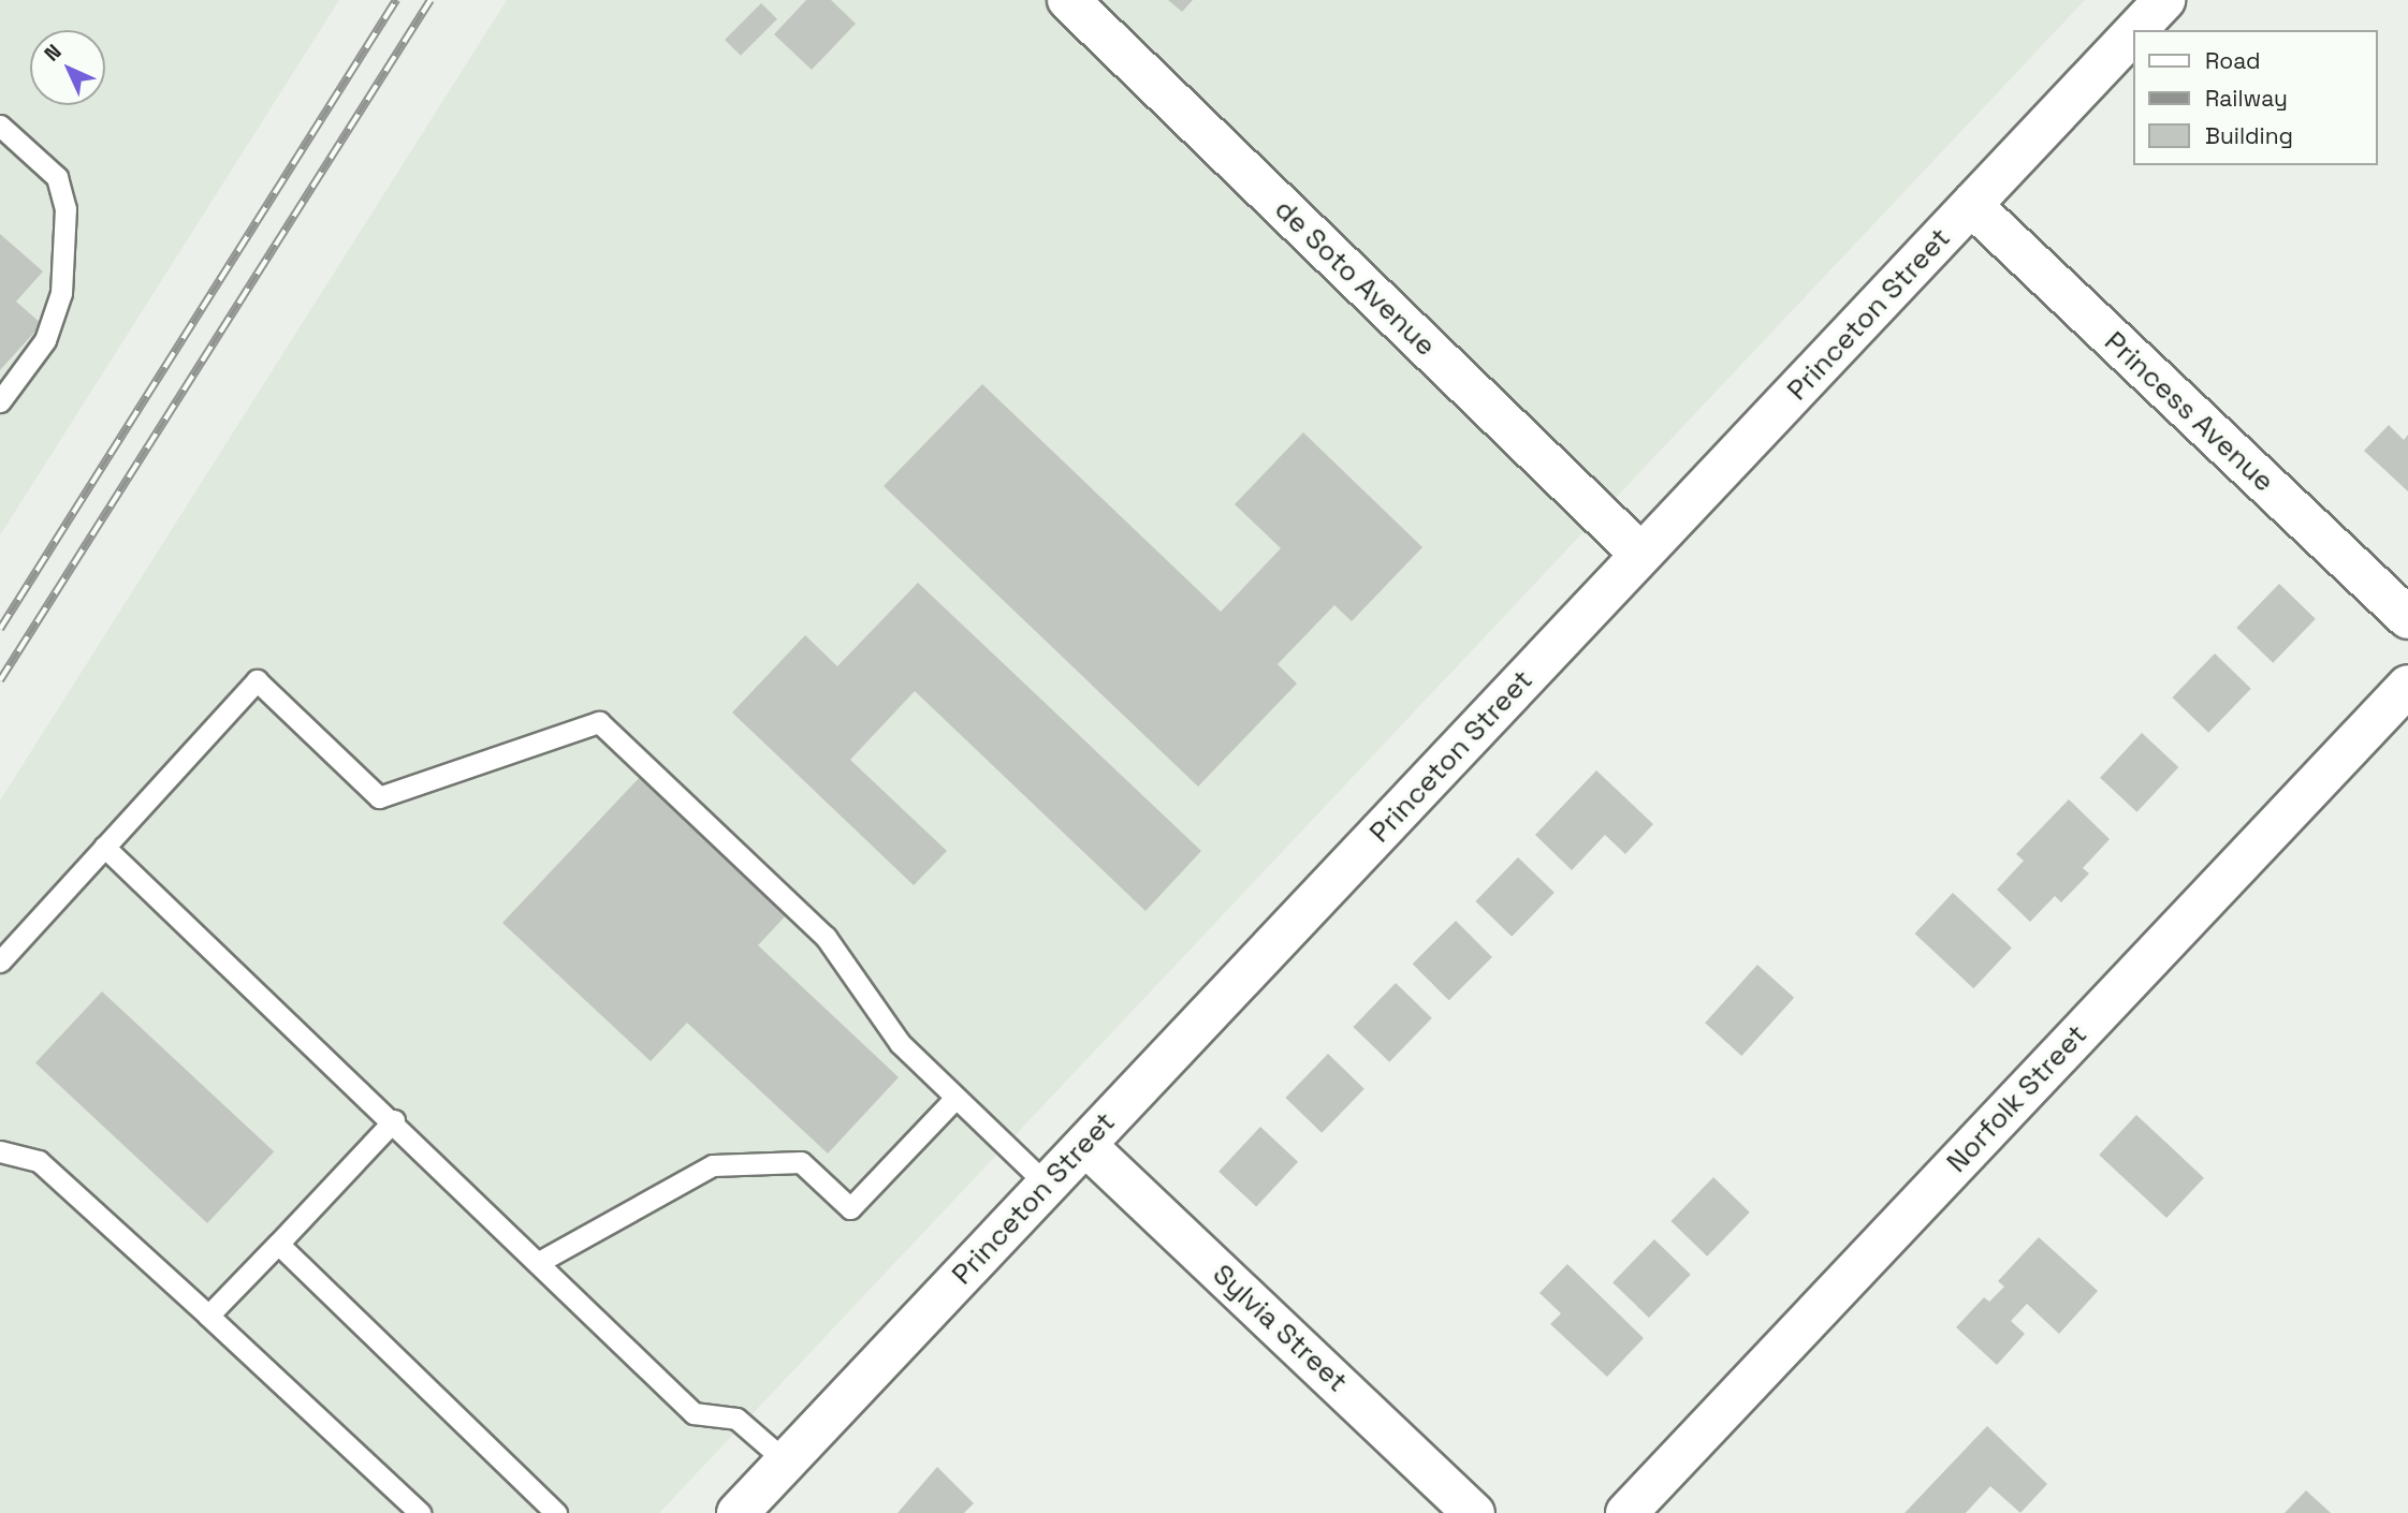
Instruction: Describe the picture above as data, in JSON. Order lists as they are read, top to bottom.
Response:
{
  "streets": {
    "street": [
      "de Soto Avenue",
      "Princeton Street",
      "Princess Avenue",
      "Norfolk Street",
      "Sylvia Street"
    ]
  },
  "crossings": [
    ["de Soto Avenue", "Princeton Street"],
    ["Princeton Street", "Princess Avenue"],
    ["Princeton Street", "Sylvia Street"]
  ],
  "legend": ["Road", "Railway", "Building"],
  "north": "top left"
}
